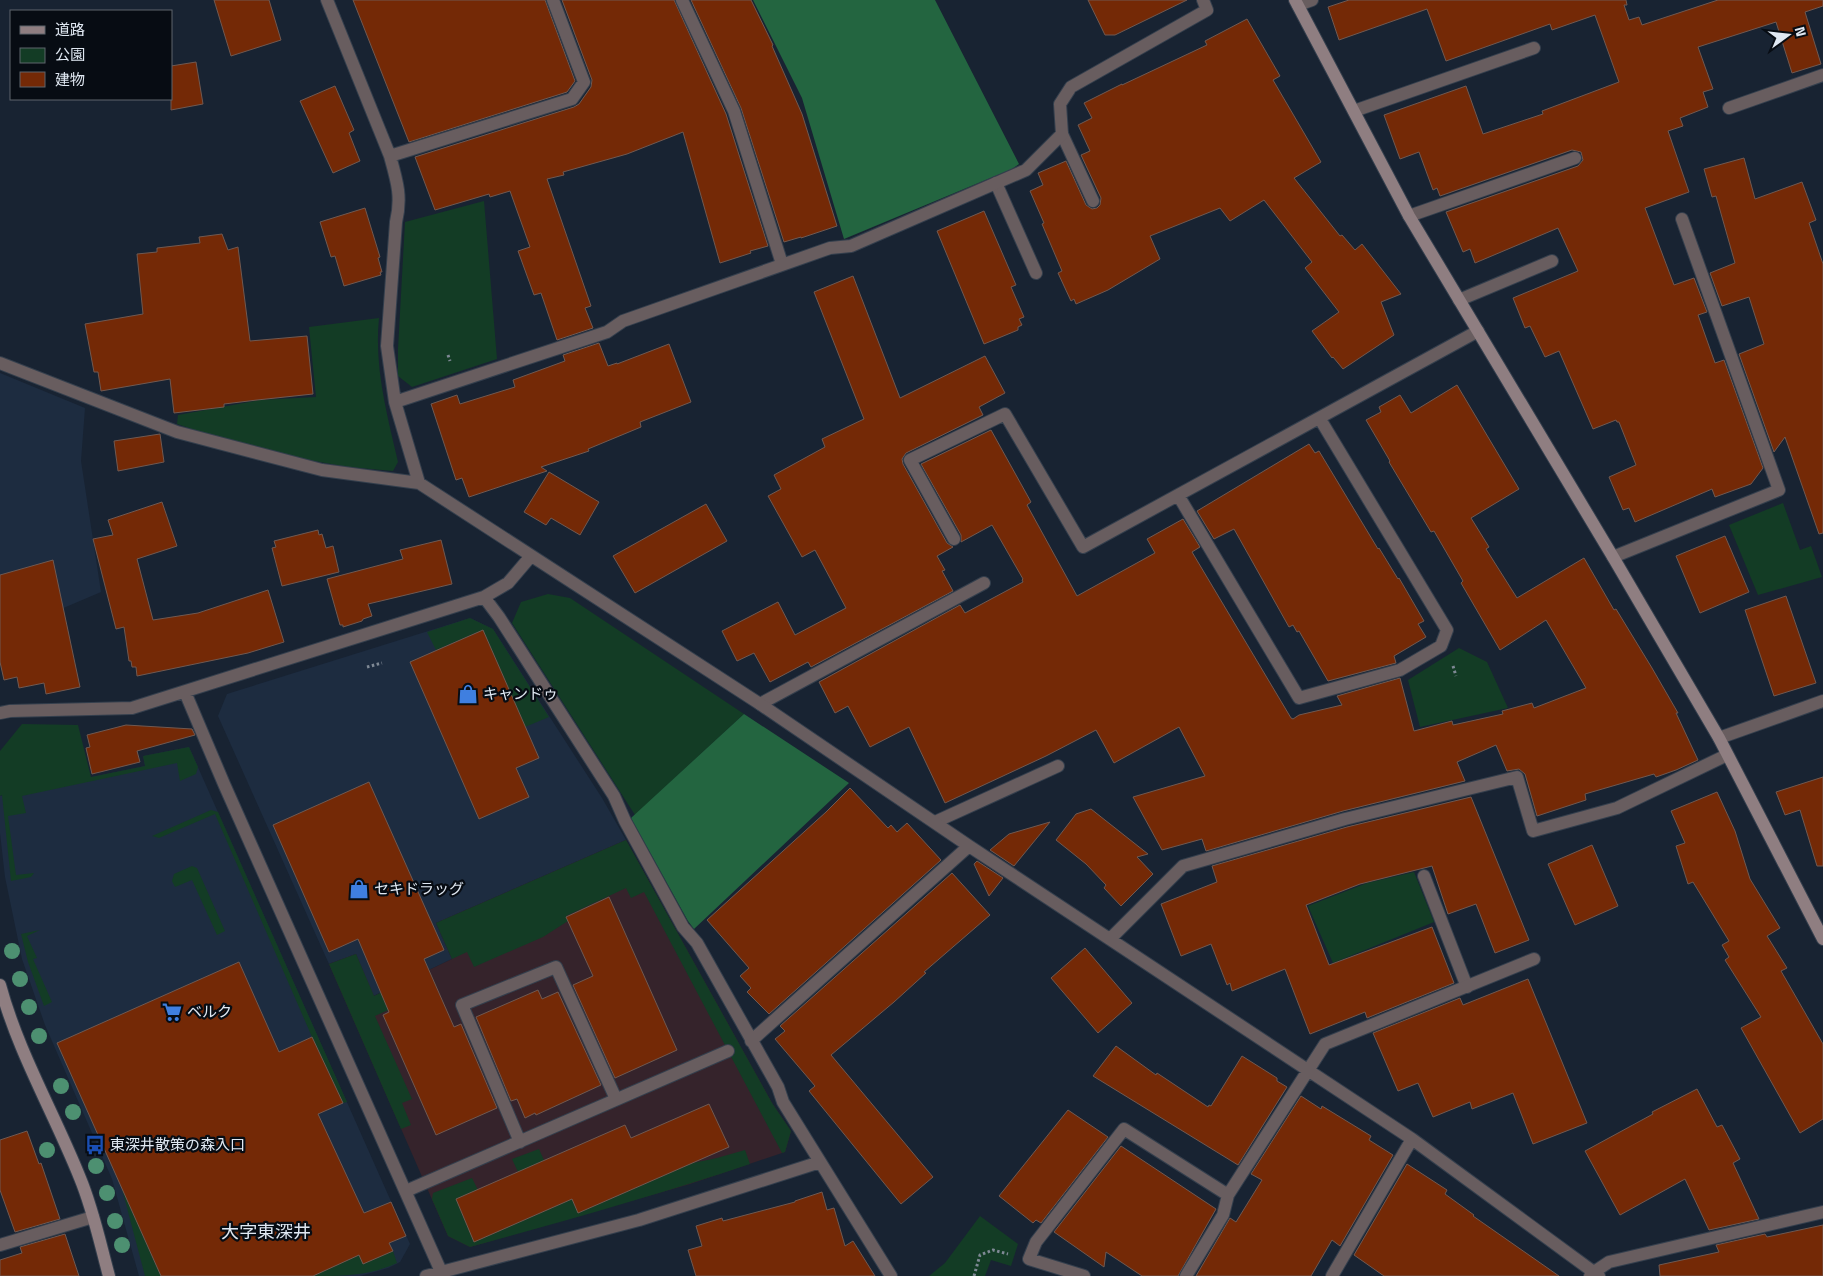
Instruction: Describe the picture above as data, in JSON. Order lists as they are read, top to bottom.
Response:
{
  "districts": ["大字東深井"],
  "places": {
    "shop": ["キャンドゥ", "セキドラッグ"],
    "supermarket": ["ベルク"],
    "bus stop": ["東深井散策の森入口"]
  },
  "legend": ["道路", "公園", "建物"],
  "north": "right"
}
